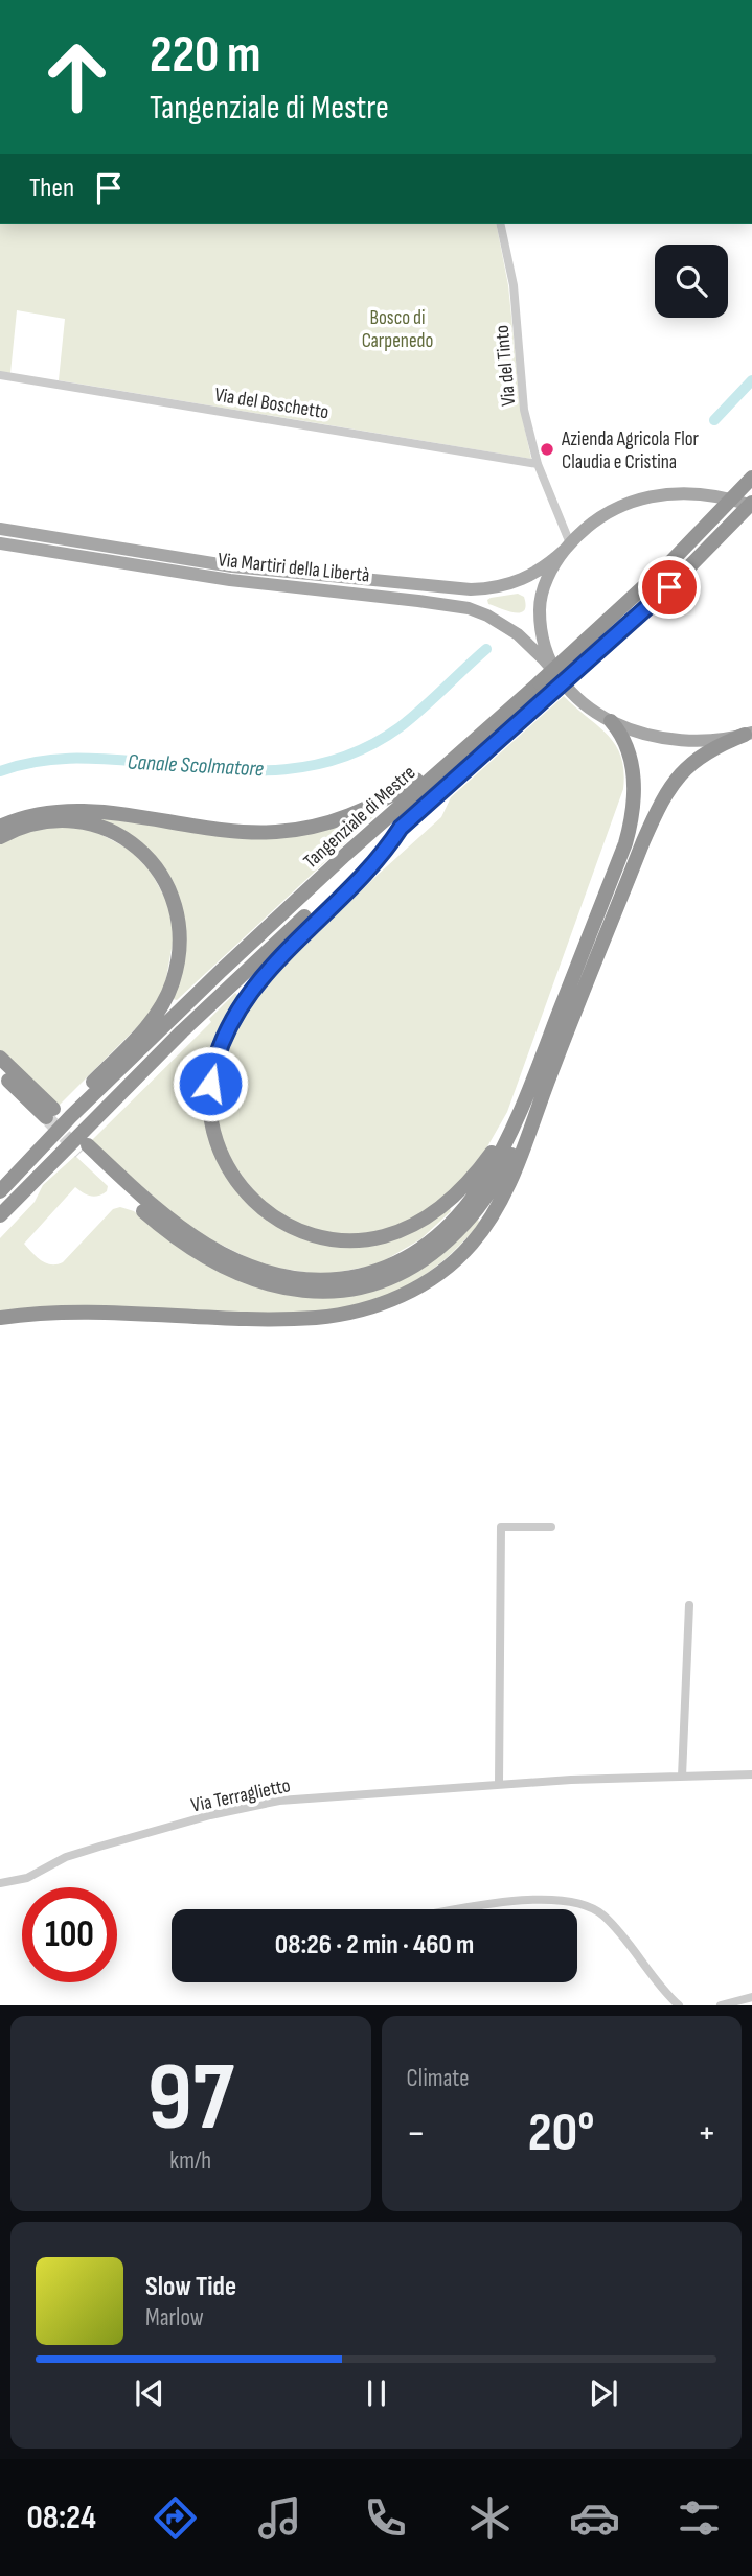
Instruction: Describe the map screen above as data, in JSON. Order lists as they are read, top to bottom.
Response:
{
  "streets": {
    "highway": ["Tangenziale di Mestre"],
    "main road": ["Via Martiri della Libertà"],
    "street": ["Via del Tinto", "Via del Boschetto", "Via Terraglietto"]
  },
  "crossings": [
    ["Via del Tinto", "Via del Boschetto"],
    ["Via del Tinto", "Via Martiri della Libertà"]
  ],
  "water": ["Canale Scolmatore"],
  "parks": ["Bosco di Carpenedo"],
  "places": ["Azienda Agricola Flor Claudia e Cristina"],
  "page": {
    "turn": ["220 m", "Tangenziale di Mestre"],
    "then": "Then",
    "limit": "100",
    "trip": "08:26 · 2 min · 460 m",
    "tile": [
      ["97", "km/h"],
      "Climate"
    ],
    "heat": ["−", "20°", "+"],
    "song": ["Slow Tide", "Marlow"],
    "tabs": "08:24"
  }
}
